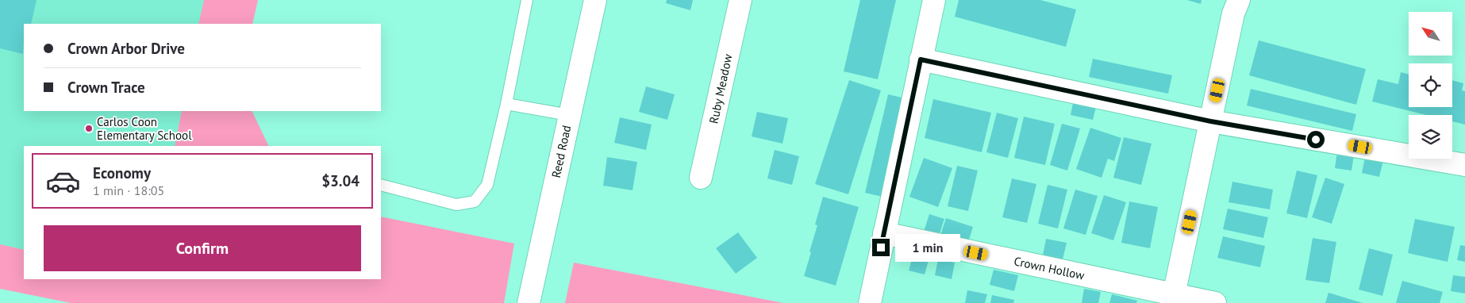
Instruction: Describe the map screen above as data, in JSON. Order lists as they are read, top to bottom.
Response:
{
  "streets": {
    "street": ["Ruby Meadow", "Reed Road", "Crown Hollow"]
  },
  "places": ["Carlos Coon Elementary School"],
  "north": "top left",
  "page": {
    "banner": ["Crown Arbor Drive", "Crown Trace"],
    "list": [
      {
        "name": "Economy",
        "note": "1 min · 18:05",
        "value": "$3.04"
      }
    ],
    "buttons": "Confirm",
    "bubble": "1 min"
  }
}
